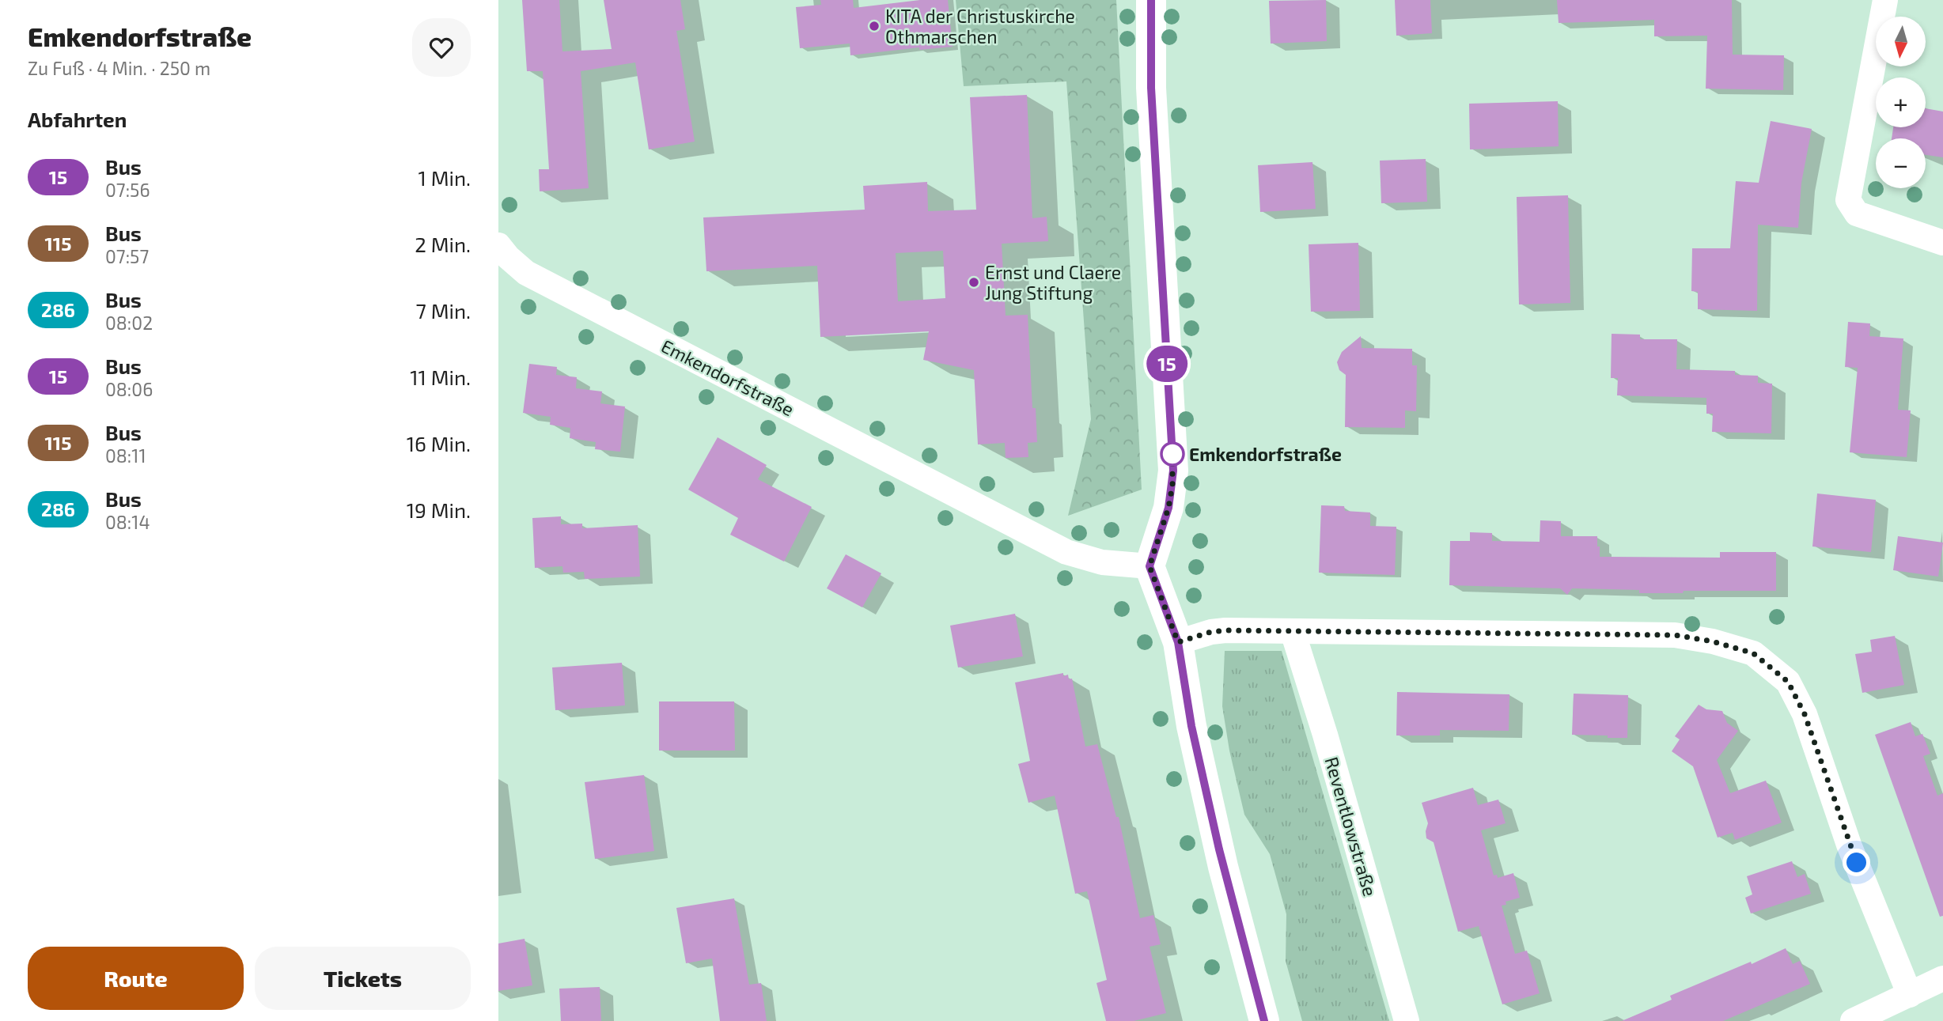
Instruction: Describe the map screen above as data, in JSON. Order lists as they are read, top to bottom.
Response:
{
  "streets": {
    "street": ["Emkendorfstraße", "Reventlowstraße"]
  },
  "places": ["KITA der Christuskirche Othmarschen", "Ernst und Claere Jung Stiftung", "Emkendorfstraße"],
  "lines": ["bus line 15"],
  "north": "bottom",
  "page": {
    "heading": [
      ["Emkendorfstraße", "Zu Fuß · 4 Min. · 250 m"],
      "Abfahrten"
    ],
    "on_map": "15",
    "map_buttons": ["+", "−"],
    "list": [
      {
        "mark": "15",
        "name": "Bus",
        "note": "07:56",
        "value": "1 Min."
      },
      {
        "mark": "115",
        "name": "Bus",
        "note": "07:57",
        "value": "2 Min."
      },
      {
        "mark": "286",
        "name": "Bus",
        "note": "08:02",
        "value": "7 Min."
      },
      {
        "mark": "15",
        "name": "Bus",
        "note": "08:06",
        "value": "11 Min."
      },
      {
        "mark": "115",
        "name": "Bus",
        "note": "08:11",
        "value": "16 Min."
      },
      {
        "mark": "286",
        "name": "Bus",
        "note": "08:14",
        "value": "19 Min."
      }
    ],
    "buttons": ["Route", "Tickets"]
  }
}
